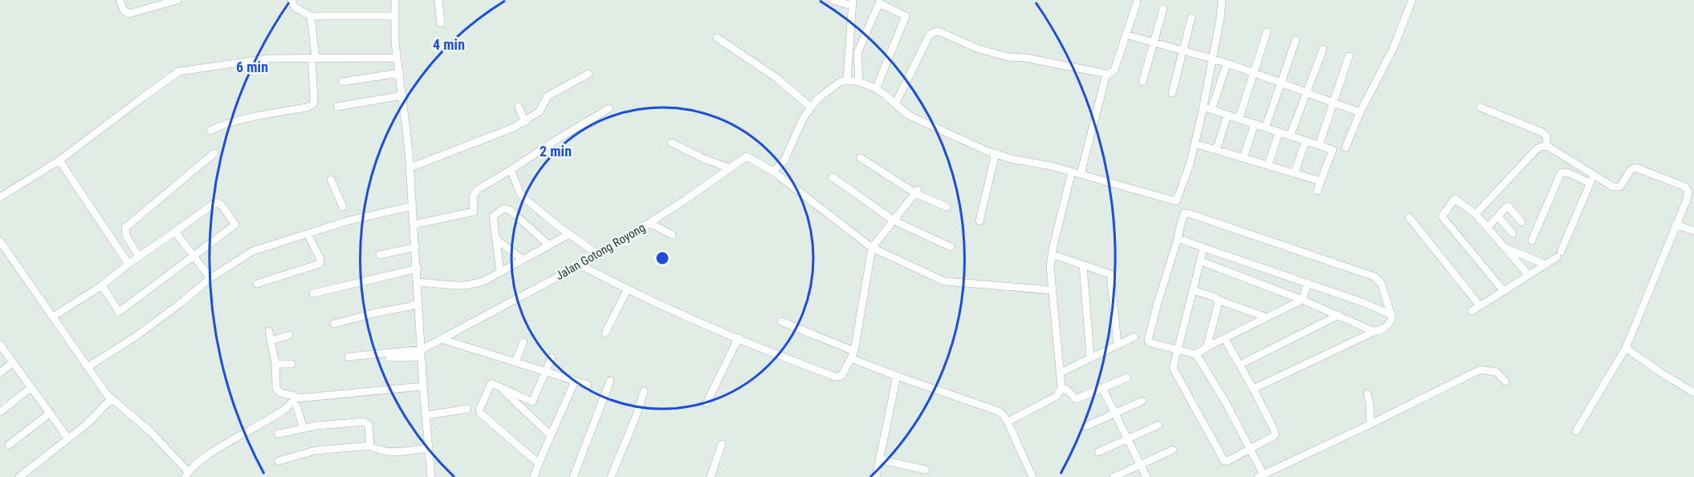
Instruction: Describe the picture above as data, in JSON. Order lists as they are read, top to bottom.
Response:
{
  "streets": {
    "street": ["Jalan Gotong Royong"]
  },
  "rings": ["4 min", "6 min", "2 min"]
}
